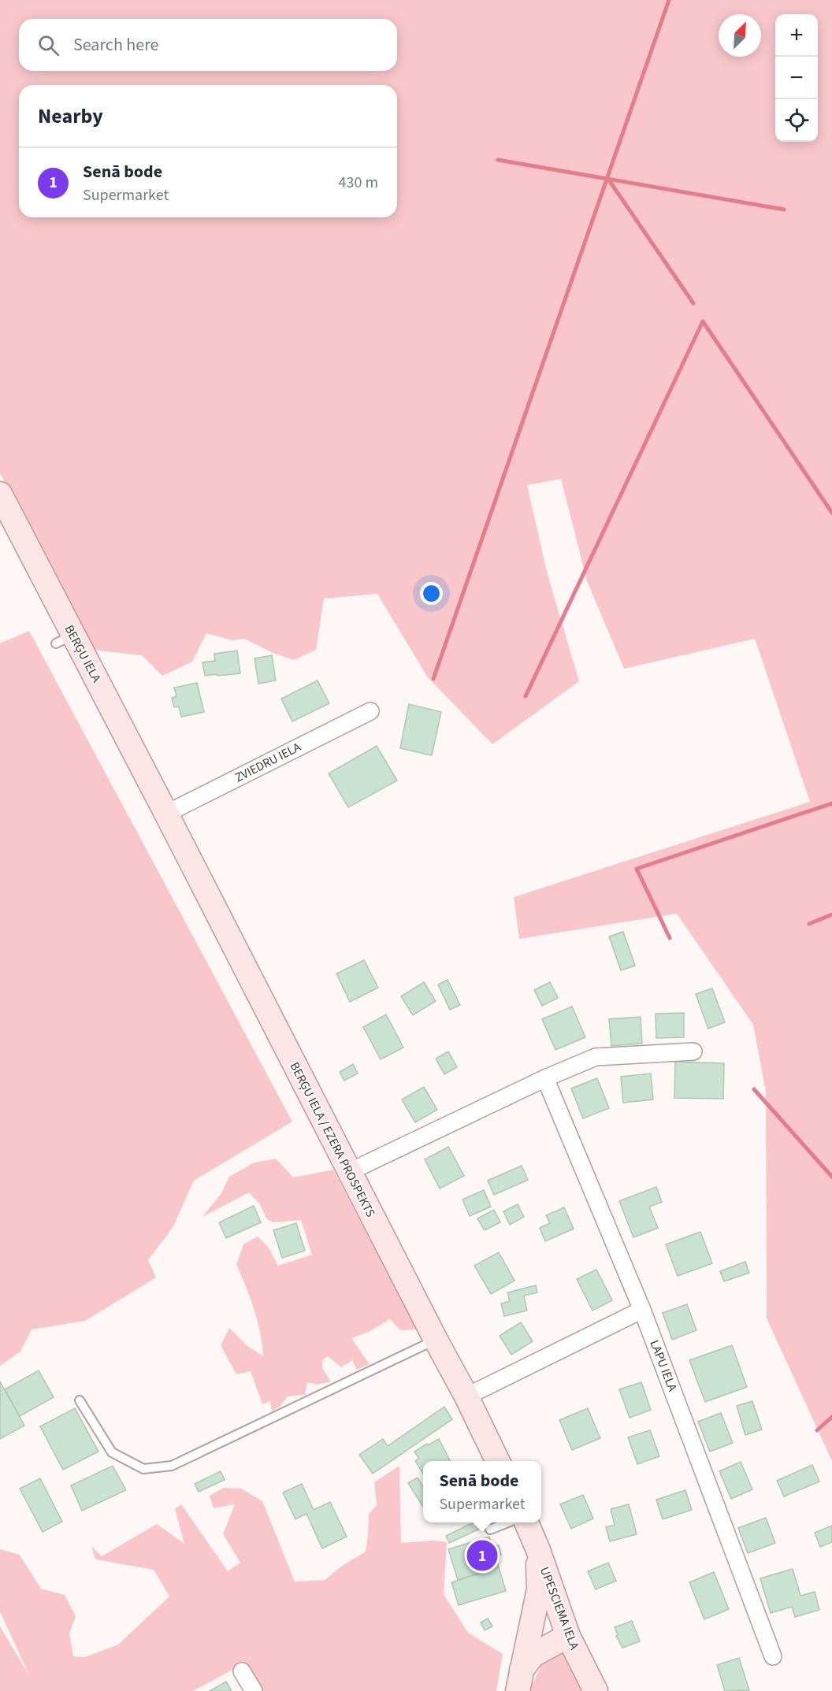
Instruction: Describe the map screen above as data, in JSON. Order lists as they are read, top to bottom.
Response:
{
  "streets": {
    "main road": ["BERĢU IELA", "BERĢU IELA / EZERA PROSPEKTS", "UPESCIEMA IELA"],
    "street": ["ZVIEDRU IELA", "LAPU IELA"]
  },
  "crossings": [
    ["BERĢU IELA", "ZVIEDRU IELA"],
    ["BERĢU IELA", "BERĢU IELA / EZERA PROSPEKTS"],
    ["ZVIEDRU IELA", "BERĢU IELA / EZERA PROSPEKTS"]
  ],
  "north": "top right",
  "page": {
    "map_buttons": ["+", "−"],
    "search": "Search here",
    "heading": "Nearby",
    "list": [
      {
        "mark": "1",
        "name": "Senā bode",
        "note": "Supermarket",
        "value": "430 m"
      }
    ],
    "popup": ["Senā bode", "Supermarket"],
    "pins": "1"
  }
}
